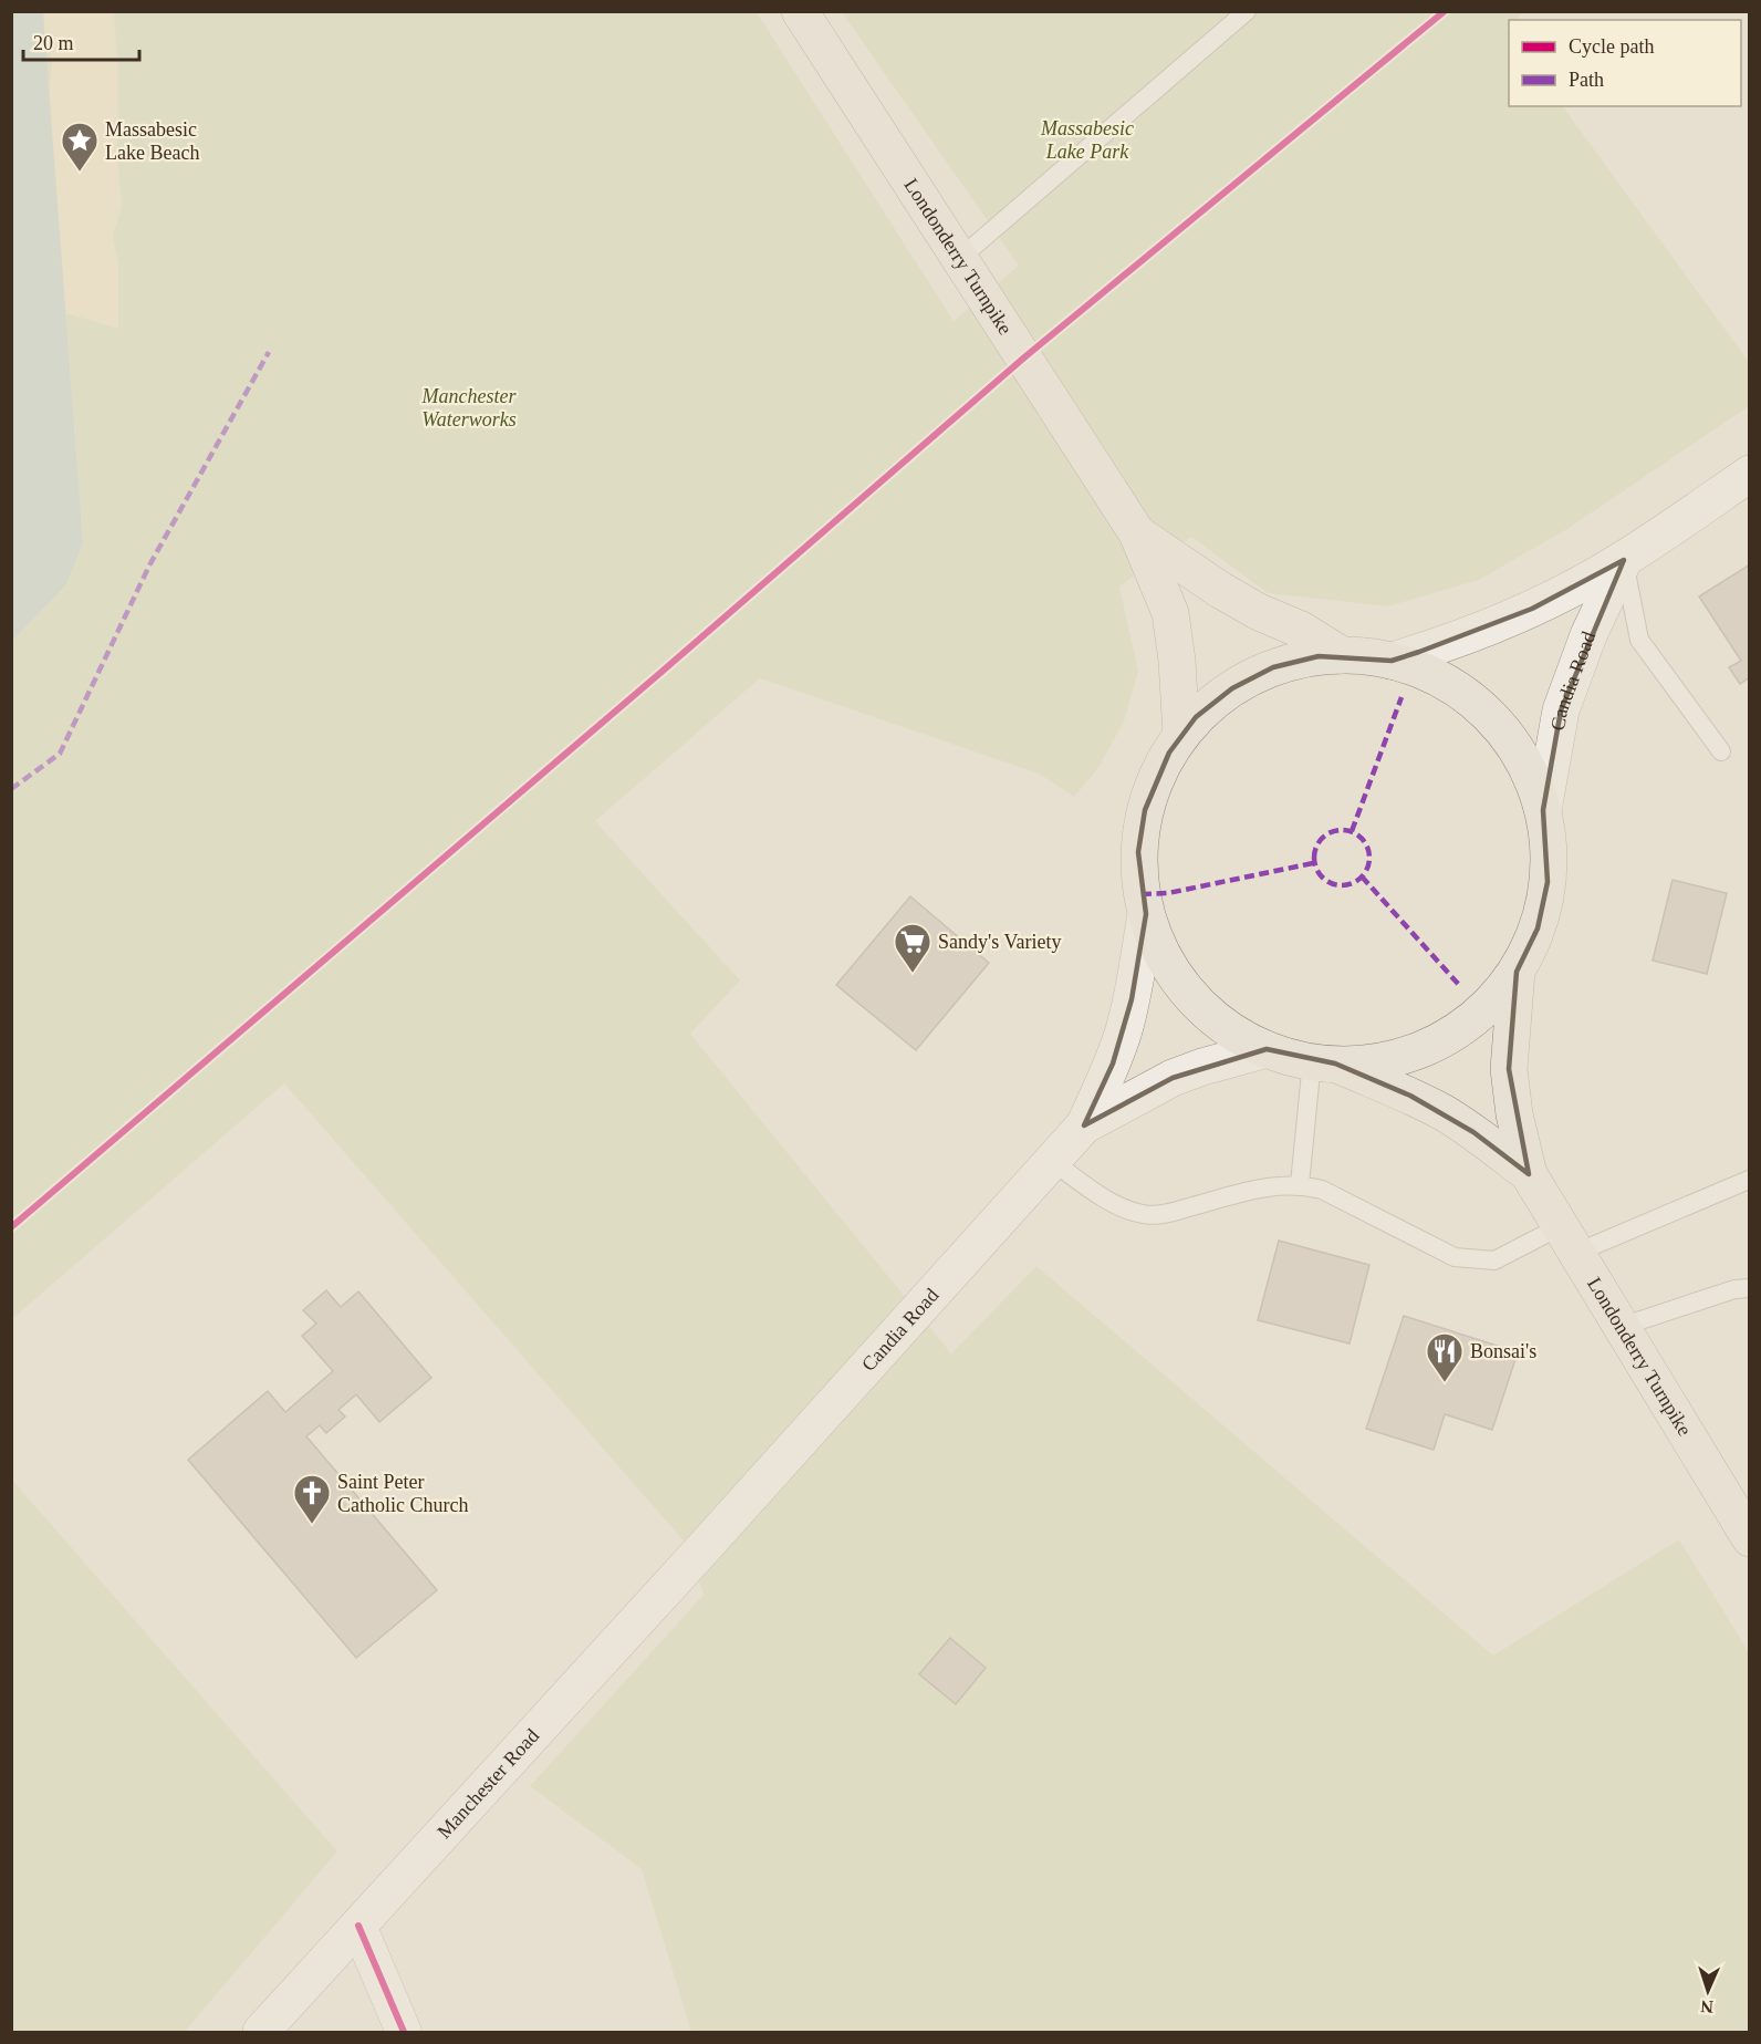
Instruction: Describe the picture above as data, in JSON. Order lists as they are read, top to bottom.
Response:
{
  "streets": {
    "main road": ["Londonderry Turnpike", "Candia Road", "Manchester Road"]
  },
  "crossings": [
    ["Candia Road", "Manchester Road"]
  ],
  "parks": ["Massabesic Lake Park", "Manchester Waterworks"],
  "places": {
    "place": ["Massabesic Lake Beach"],
    "supermarket": ["Sandy's Variety"],
    "restaurant": ["Bonsai's"],
    "church": ["Saint Peter Catholic Church"]
  },
  "legend": ["Cycle path", "Path"],
  "scale_bar": "20 m",
  "north": "bottom"
}
